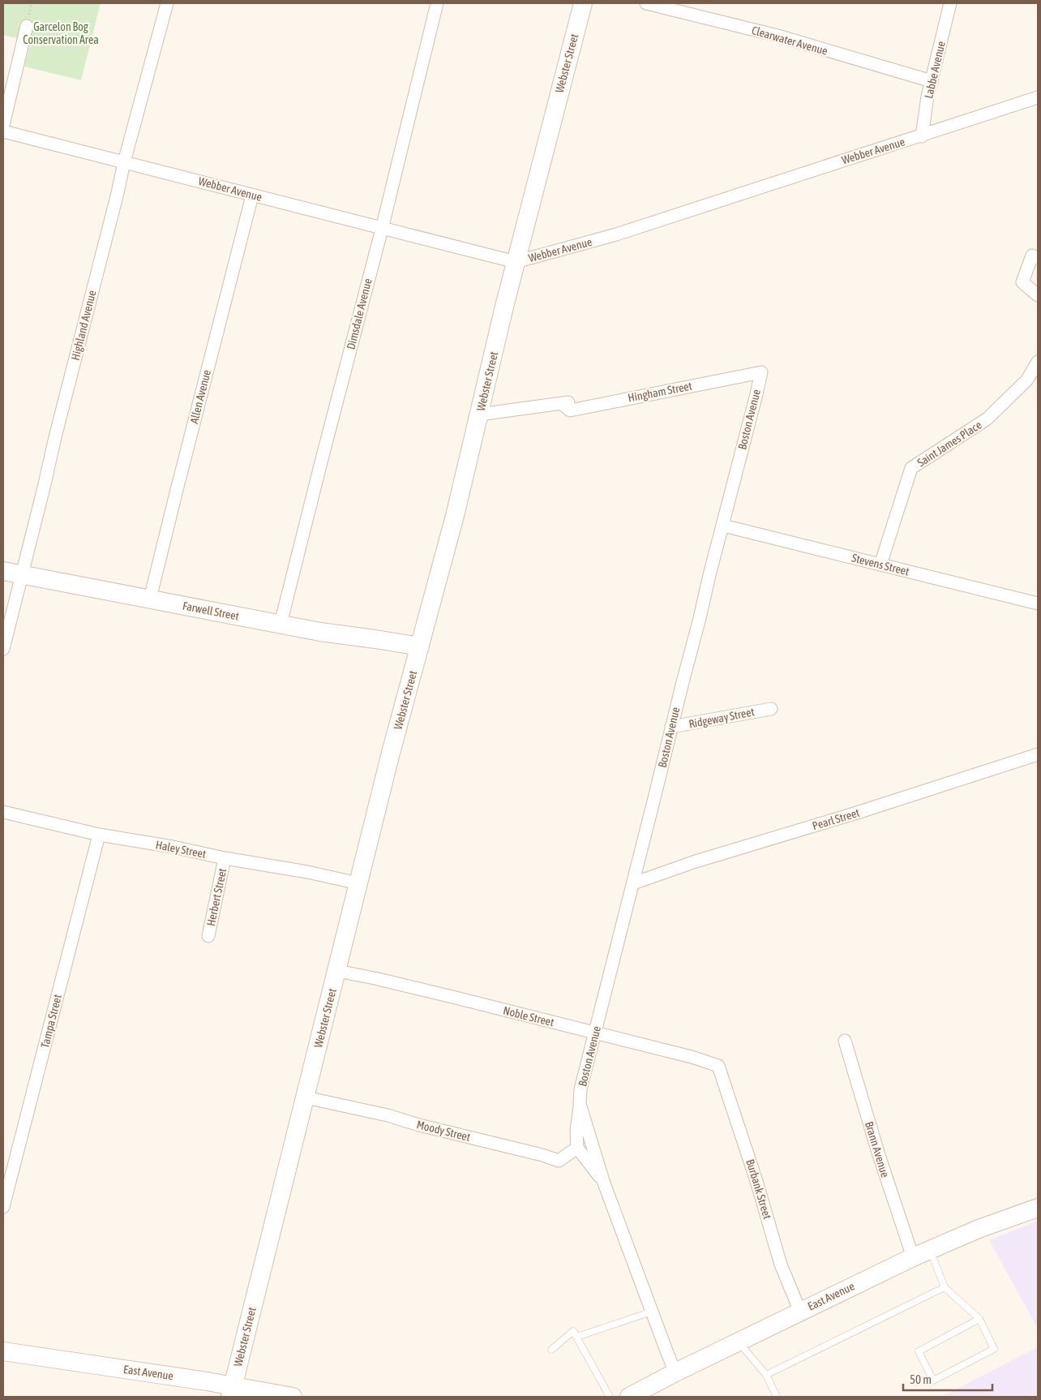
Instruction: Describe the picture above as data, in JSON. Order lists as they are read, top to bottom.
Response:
{
  "streets": {
    "main road": ["Webster Street", "Farwell Street", "East Avenue"],
    "street": [
      "Clearwater Avenue",
      "Labbe Avenue",
      "Webber Avenue",
      "Dimsdale Avenue",
      "Highland Avenue",
      "Hingham Street",
      "Allen Avenue",
      "Boston Avenue",
      "Saint James Place",
      "Stevens Street",
      "Ridgeway Street",
      "Pearl Street",
      "Haley Street",
      "Herbert Street",
      "Noble Street",
      "Tampa Street",
      "Moody Street",
      "Brann Avenue",
      "Burbank Street"
    ]
  },
  "crossings": [
    ["Clearwater Avenue", "Labbe Avenue"],
    ["Webster Street", "Webber Avenue"],
    ["Webster Street", "Farwell Street"],
    ["Webster Street", "Haley Street"],
    ["Webster Street", "Noble Street"],
    ["Webster Street", "Moody Street"],
    ["Webster Street", "East Avenue"],
    ["Labbe Avenue", "Webber Avenue"],
    ["Webber Avenue", "Dimsdale Avenue"],
    ["Webber Avenue", "Highland Avenue"],
    ["Webber Avenue", "Allen Avenue"],
    ["Dimsdale Avenue", "Farwell Street"],
    ["Highland Avenue", "Farwell Street"],
    ["Hingham Street", "Boston Avenue"],
    ["Allen Avenue", "Farwell Street"],
    ["Boston Avenue", "Stevens Street"],
    ["Boston Avenue", "Ridgeway Street"],
    ["Boston Avenue", "Pearl Street"],
    ["Boston Avenue", "Noble Street"],
    ["Boston Avenue", "Moody Street"],
    ["Boston Avenue", "East Avenue"],
    ["Saint James Place", "Stevens Street"],
    ["Haley Street", "Herbert Street"],
    ["Haley Street", "Tampa Street"],
    ["Noble Street", "Burbank Street"],
    ["Brann Avenue", "East Avenue"],
    ["Burbank Street", "East Avenue"]
  ],
  "parks": ["Garcelon Bog Conservation Area"],
  "scale_bar": "50 m"
}
